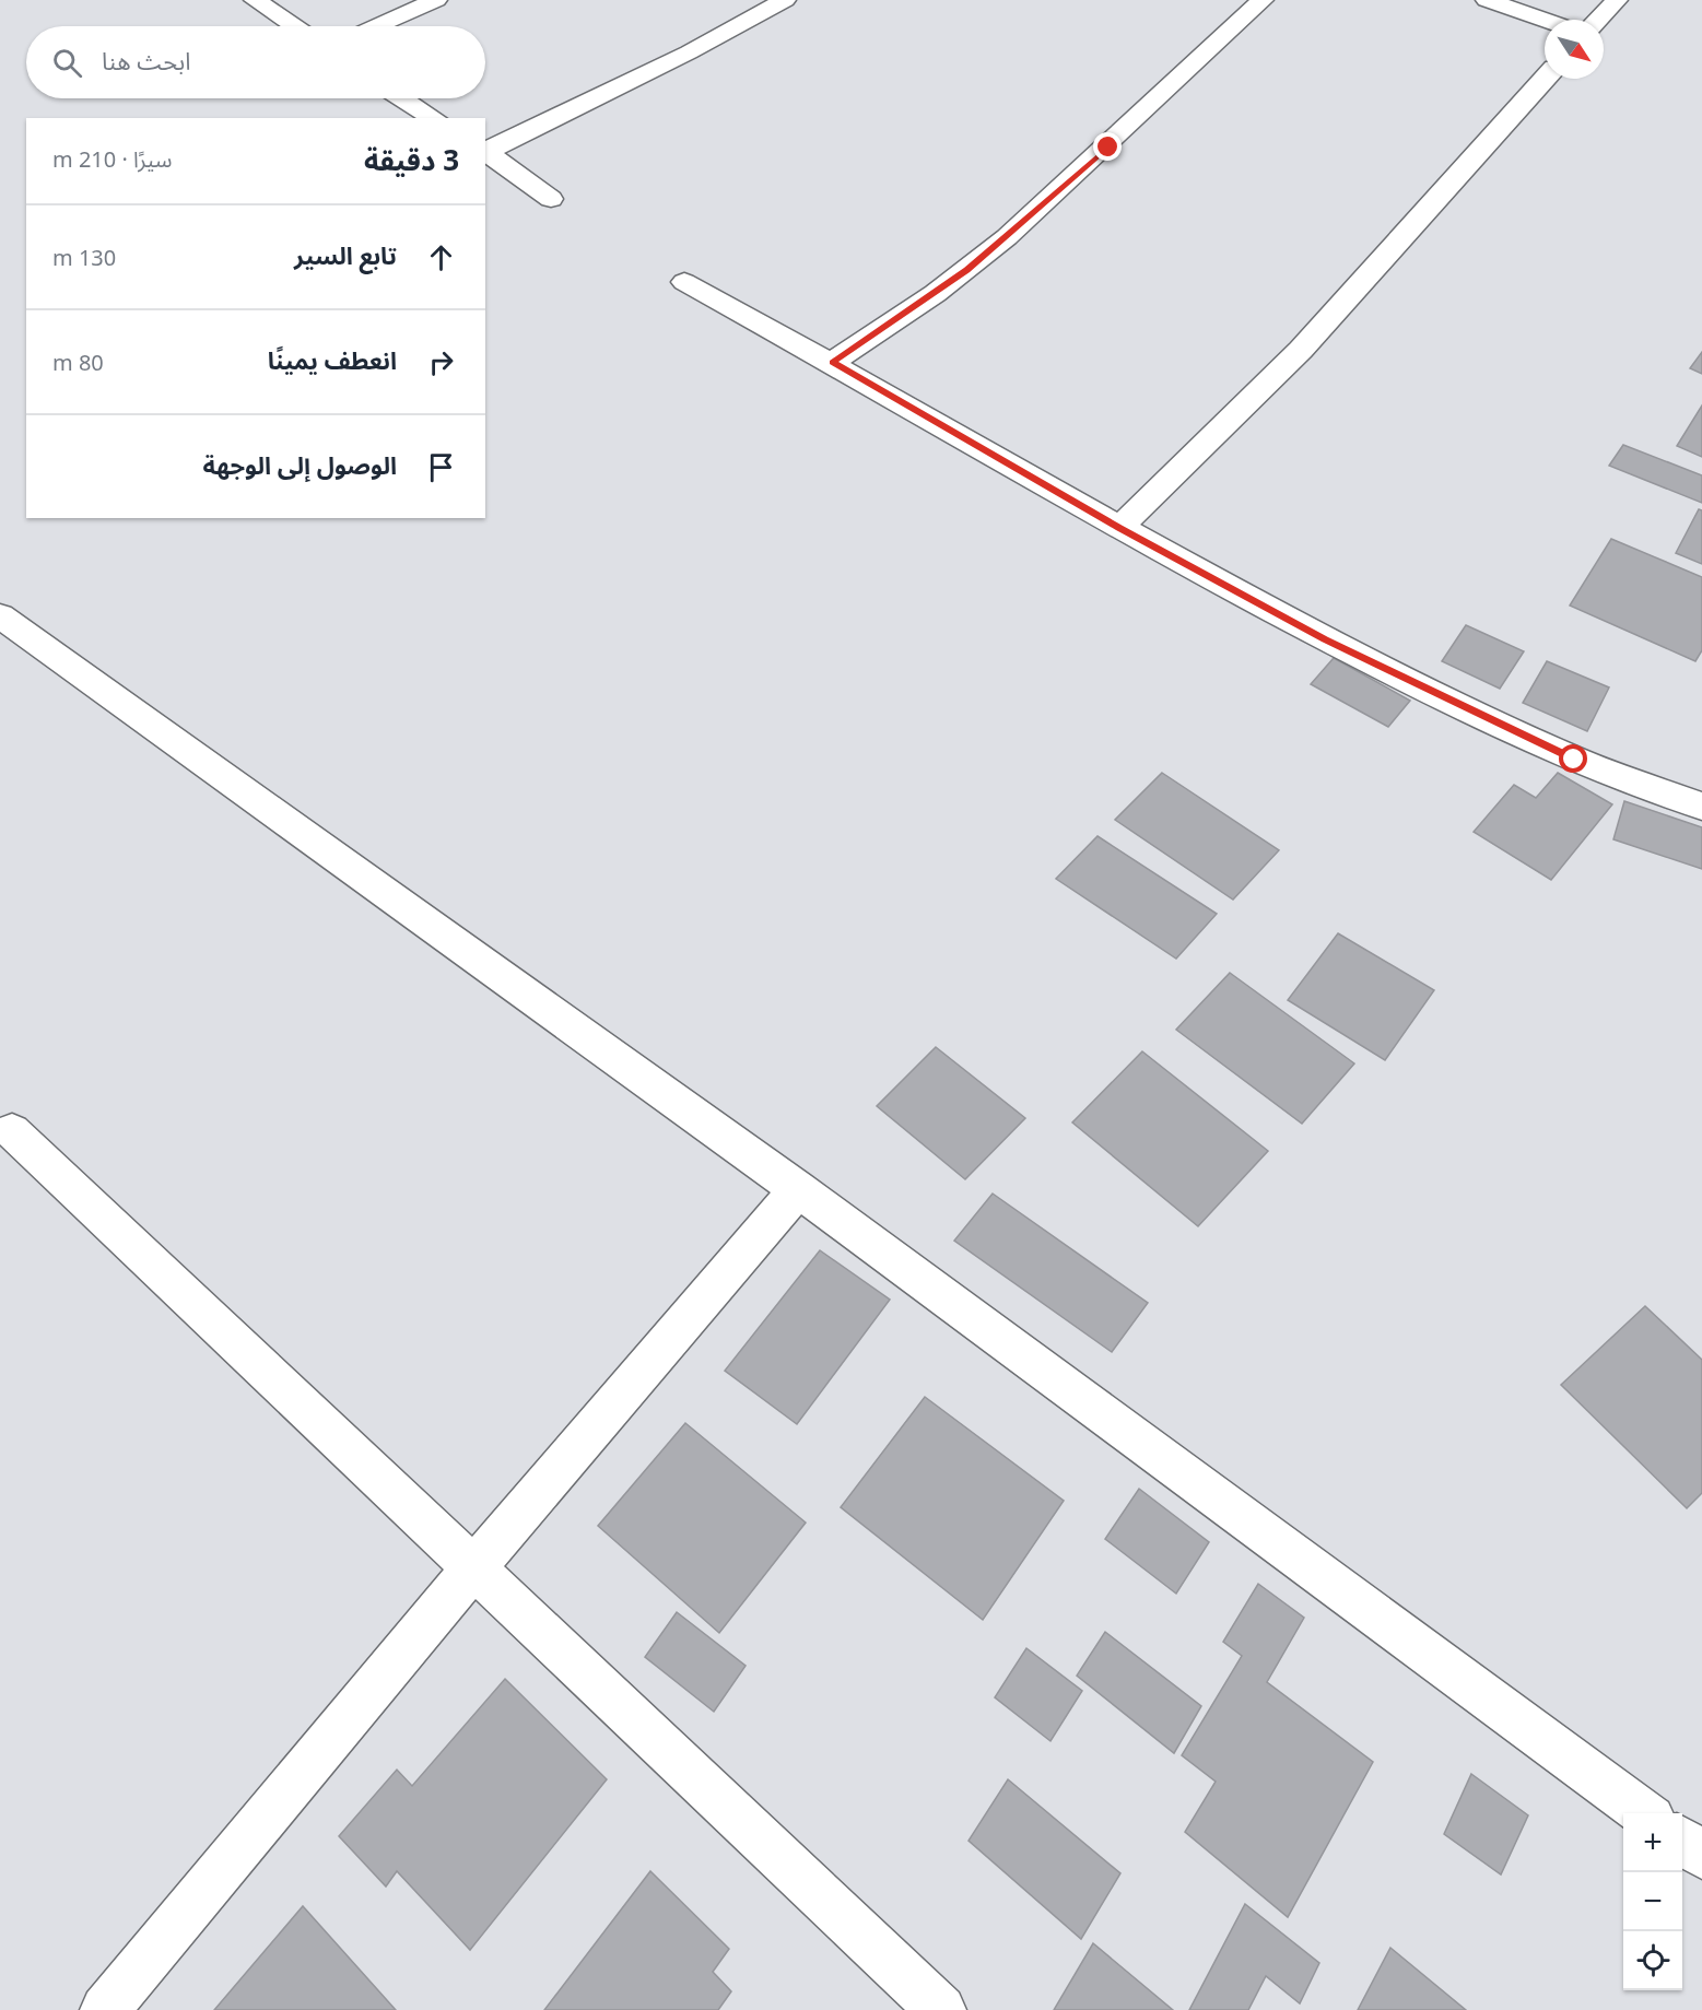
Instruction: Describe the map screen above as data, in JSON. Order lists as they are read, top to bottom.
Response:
{
  "north": "bottom right",
  "page": {
    "search": "ابحث هنا",
    "heading": ["3 دقيقة", "سيرًا · 210 m"],
    "list": [
      ["تابع السير", "130 m"],
      ["انعطف يمينًا", "80 m"],
      "الوصول إلى الوجهة"
    ],
    "map_buttons": ["+", "−"]
  }
}
